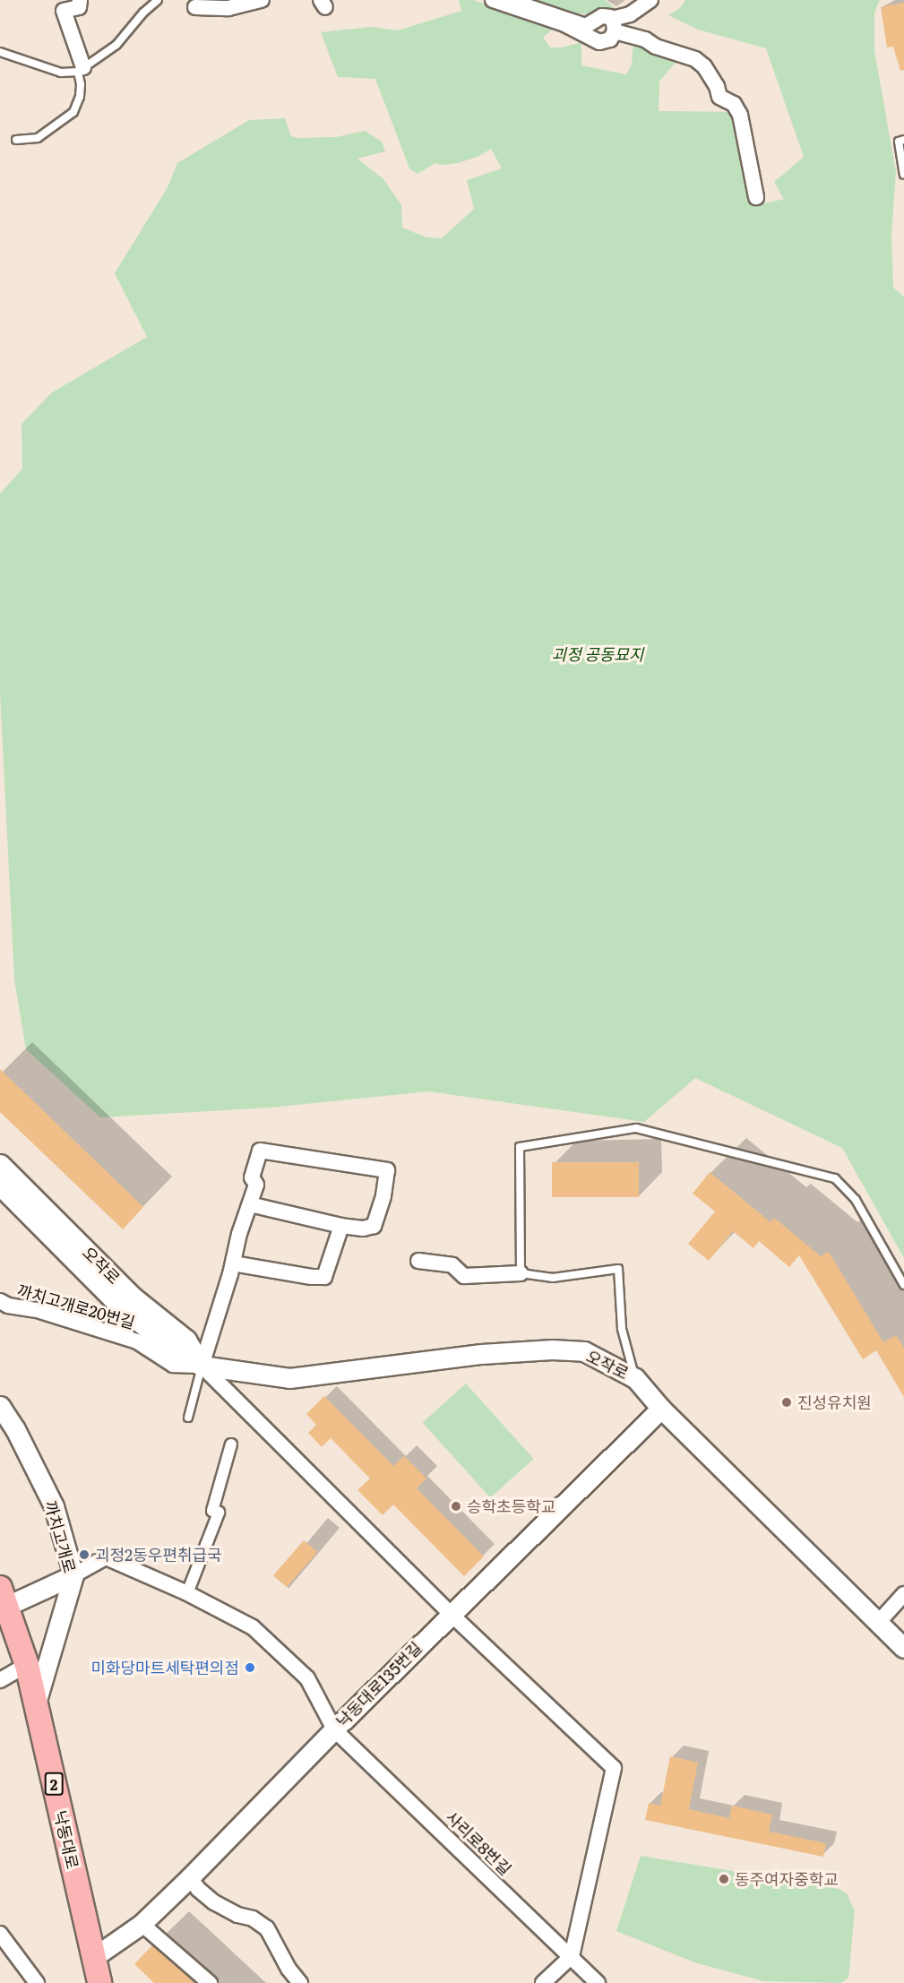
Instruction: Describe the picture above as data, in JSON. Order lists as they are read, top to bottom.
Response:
{
  "streets": {
    "main road": ["2", "낙동대로"],
    "street": [
      "오작로",
      "까치고개로20번길",
      "까치고개로",
      "낙동대로135번길",
      "사리로8번길"
    ]
  },
  "crossings": [
    ["오작로", "까치고개로20번길"],
    ["오작로", "낙동대로135번길"],
    ["까치고개로", "낙동대로"],
    ["까치고개로", "사리로8번길"],
    ["낙동대로135번길", "낙동대로"],
    ["낙동대로135번길", "사리로8번길"]
  ],
  "parks": ["괴정 공동묘지"],
  "places": [
    "진성유치원",
    "승학초등학교",
    "괴정2동우편취급국",
    "미화당마트세탁편의점",
    "동주여자중학교"
  ]
}
